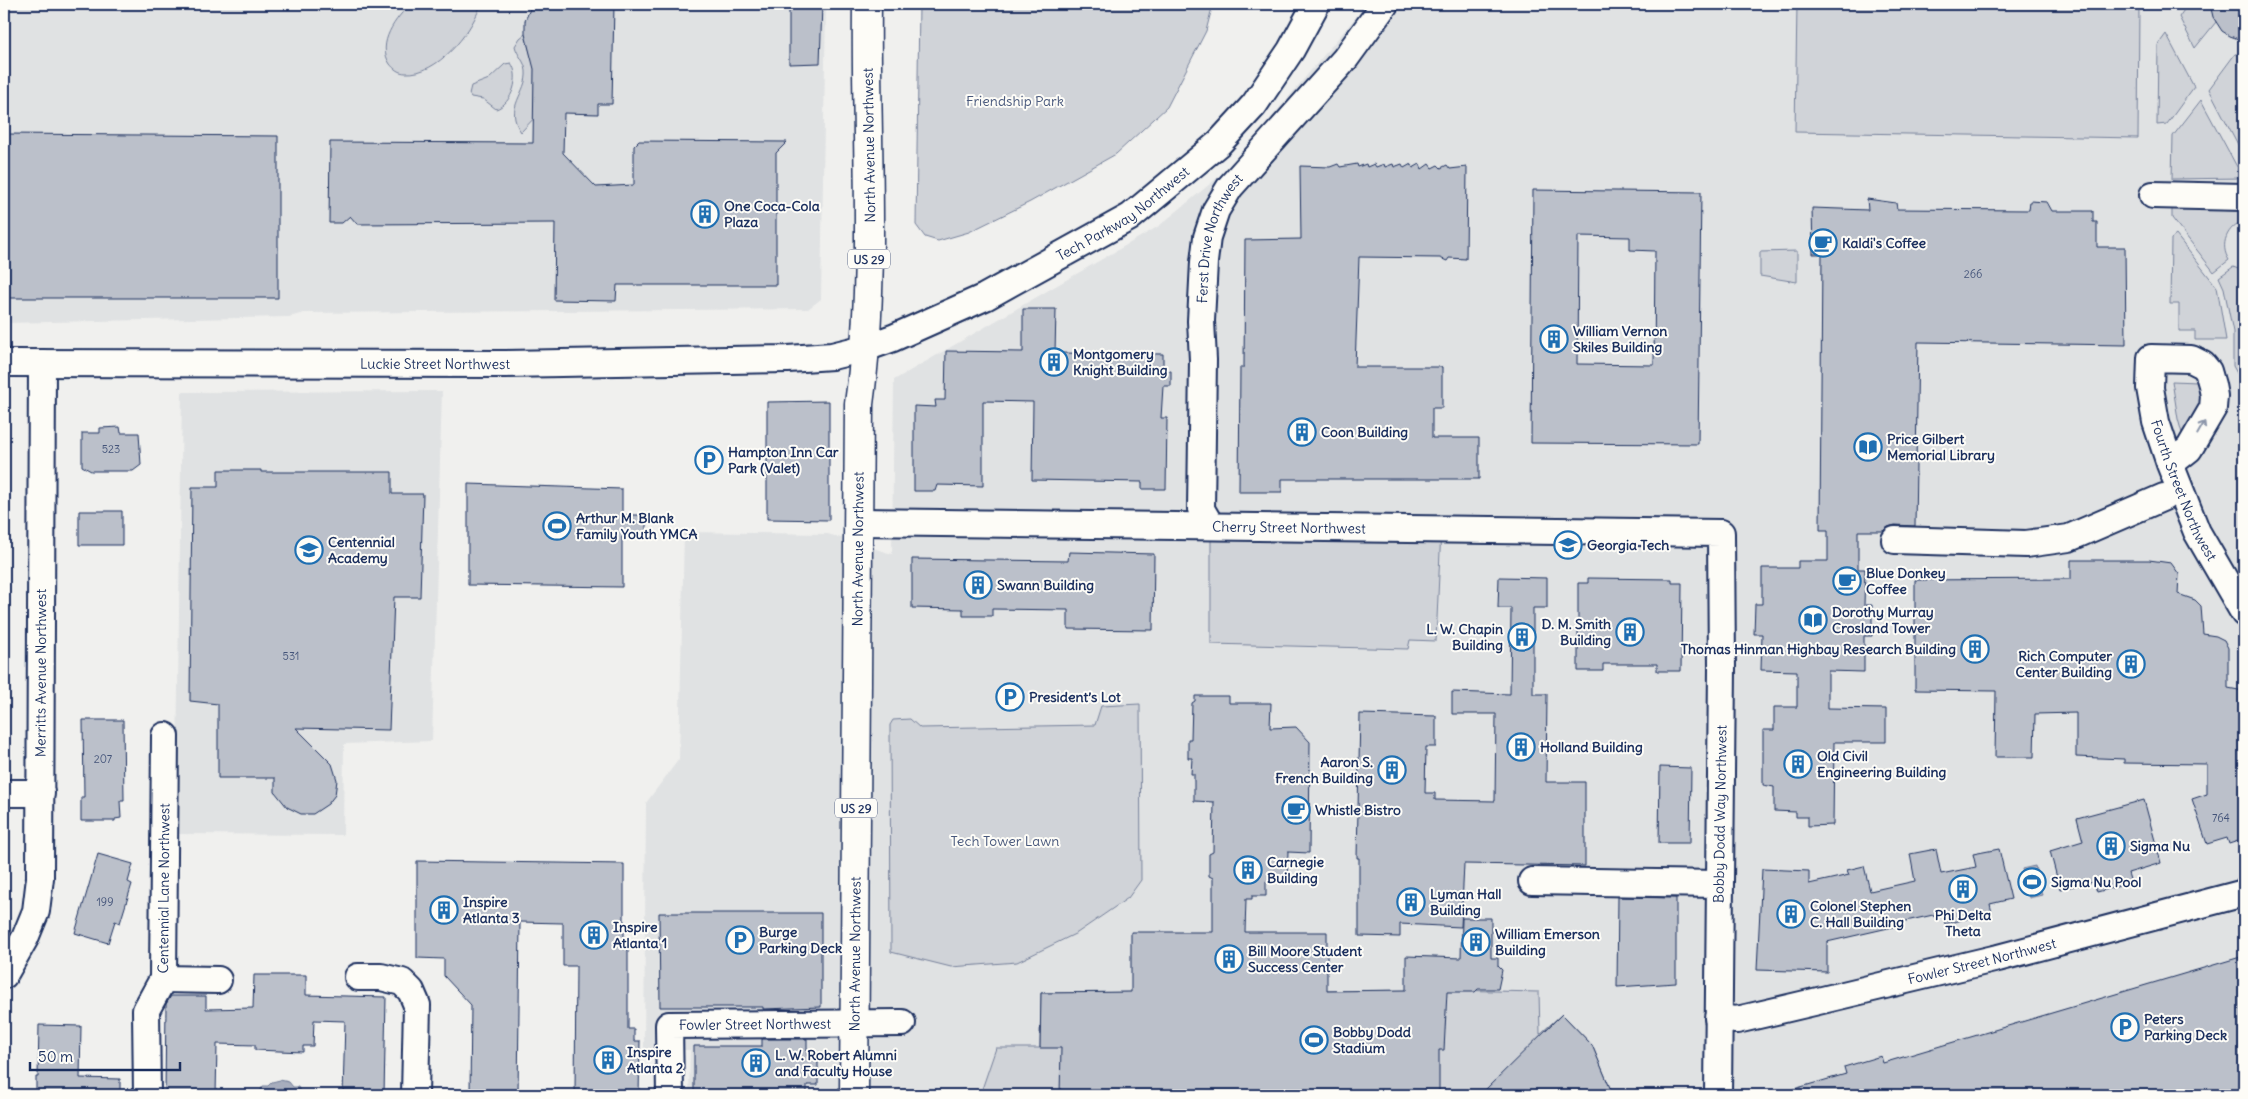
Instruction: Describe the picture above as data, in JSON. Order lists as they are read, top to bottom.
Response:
{
  "streets": {
    "highway": ["North Avenue Northwest", "US 29"],
    "street": [
      "Tech Parkway Northwest",
      "Ferst Drive Northwest",
      "Luckie Street Northwest",
      "Fourth Street Northwest",
      "Cherry Street Northwest",
      "Merritts Avenue Northwest",
      "Bobby Dodd Way Northwest",
      "Centennial Lane Northwest",
      "Fowler Street Northwest"
    ]
  },
  "crossings": [
    ["North Avenue Northwest", "Tech Parkway Northwest"],
    ["North Avenue Northwest", "Luckie Street Northwest"],
    ["North Avenue Northwest", "Cherry Street Northwest"],
    ["North Avenue Northwest", "Fowler Street Northwest"],
    ["Tech Parkway Northwest", "Luckie Street Northwest"],
    ["Ferst Drive Northwest", "Cherry Street Northwest"],
    ["Luckie Street Northwest", "Merritts Avenue Northwest"],
    ["Cherry Street Northwest", "Bobby Dodd Way Northwest"],
    ["Bobby Dodd Way Northwest", "Fowler Street Northwest"]
  ],
  "parks": ["Friendship Park", "Tech Tower Lawn"],
  "places": {
    "building": [
      "One Coca-Cola Plaza",
      "William Vernon Skiles Building",
      "Montgomery Knight Building",
      "Coon Building",
      "Swann Building",
      "D. M. Smith Building",
      "L. W. Chapin Building",
      "Thomas Hinman Highbay Research Building",
      "Rich Computer Center Building",
      "Holland Building",
      "Old Civil Engineering Building",
      "Aaron S. French Building",
      "Sigma Nu",
      "Carnegie Building",
      "Phi Delta Theta",
      "Lyman Hall Building",
      "Inspire Atlanta 3",
      "Colonel Stephen C. Hall Building",
      "Inspire Atlanta 1",
      "William Emerson Building",
      "Bill Moore Student Success Center",
      "Inspire Atlanta 2",
      "L. W. Robert Alumni and Faculty House"
    ],
    "cafe": ["Kaldi's Coffee", "Blue Donkey Coffee", "Whistle Bistro"],
    "library": ["Price Gilbert Memorial Library", "Dorothy Murray Crosland Tower"],
    "parking": [
      "Hampton Inn Car Park (Valet)",
      "President’s Lot",
      "Burge Parking Deck",
      "Peters Parking Deck"
    ],
    "sports": ["Arthur M. Blank Family Youth YMCA", "Sigma Nu Pool", "Bobby Dodd Stadium"],
    "school or university": ["Georgia Tech", "Centennial Academy"]
  },
  "house_numbers": [
    "266",
    "523",
    "531",
    "207",
    "764",
    "199"
  ],
  "scale_bar": "50 m"
}
